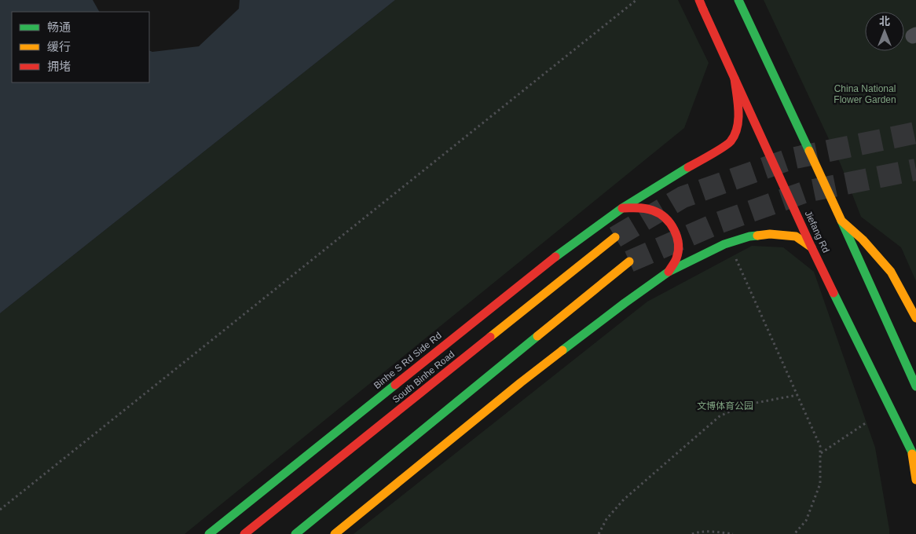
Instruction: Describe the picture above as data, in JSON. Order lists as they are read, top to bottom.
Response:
{
  "streets": {
    "main road": ["Jiefang Rd", "Binhe S Rd Side Rd", "South Binhe Road"]
  },
  "crossings": [
    ["Jiefang Rd", "Binhe S Rd Side Rd"]
  ],
  "parks": ["China National Flower Garden", "文博体育公园"],
  "legend": ["畅通", "缓行", "拥堵"],
  "north": "top"
}
